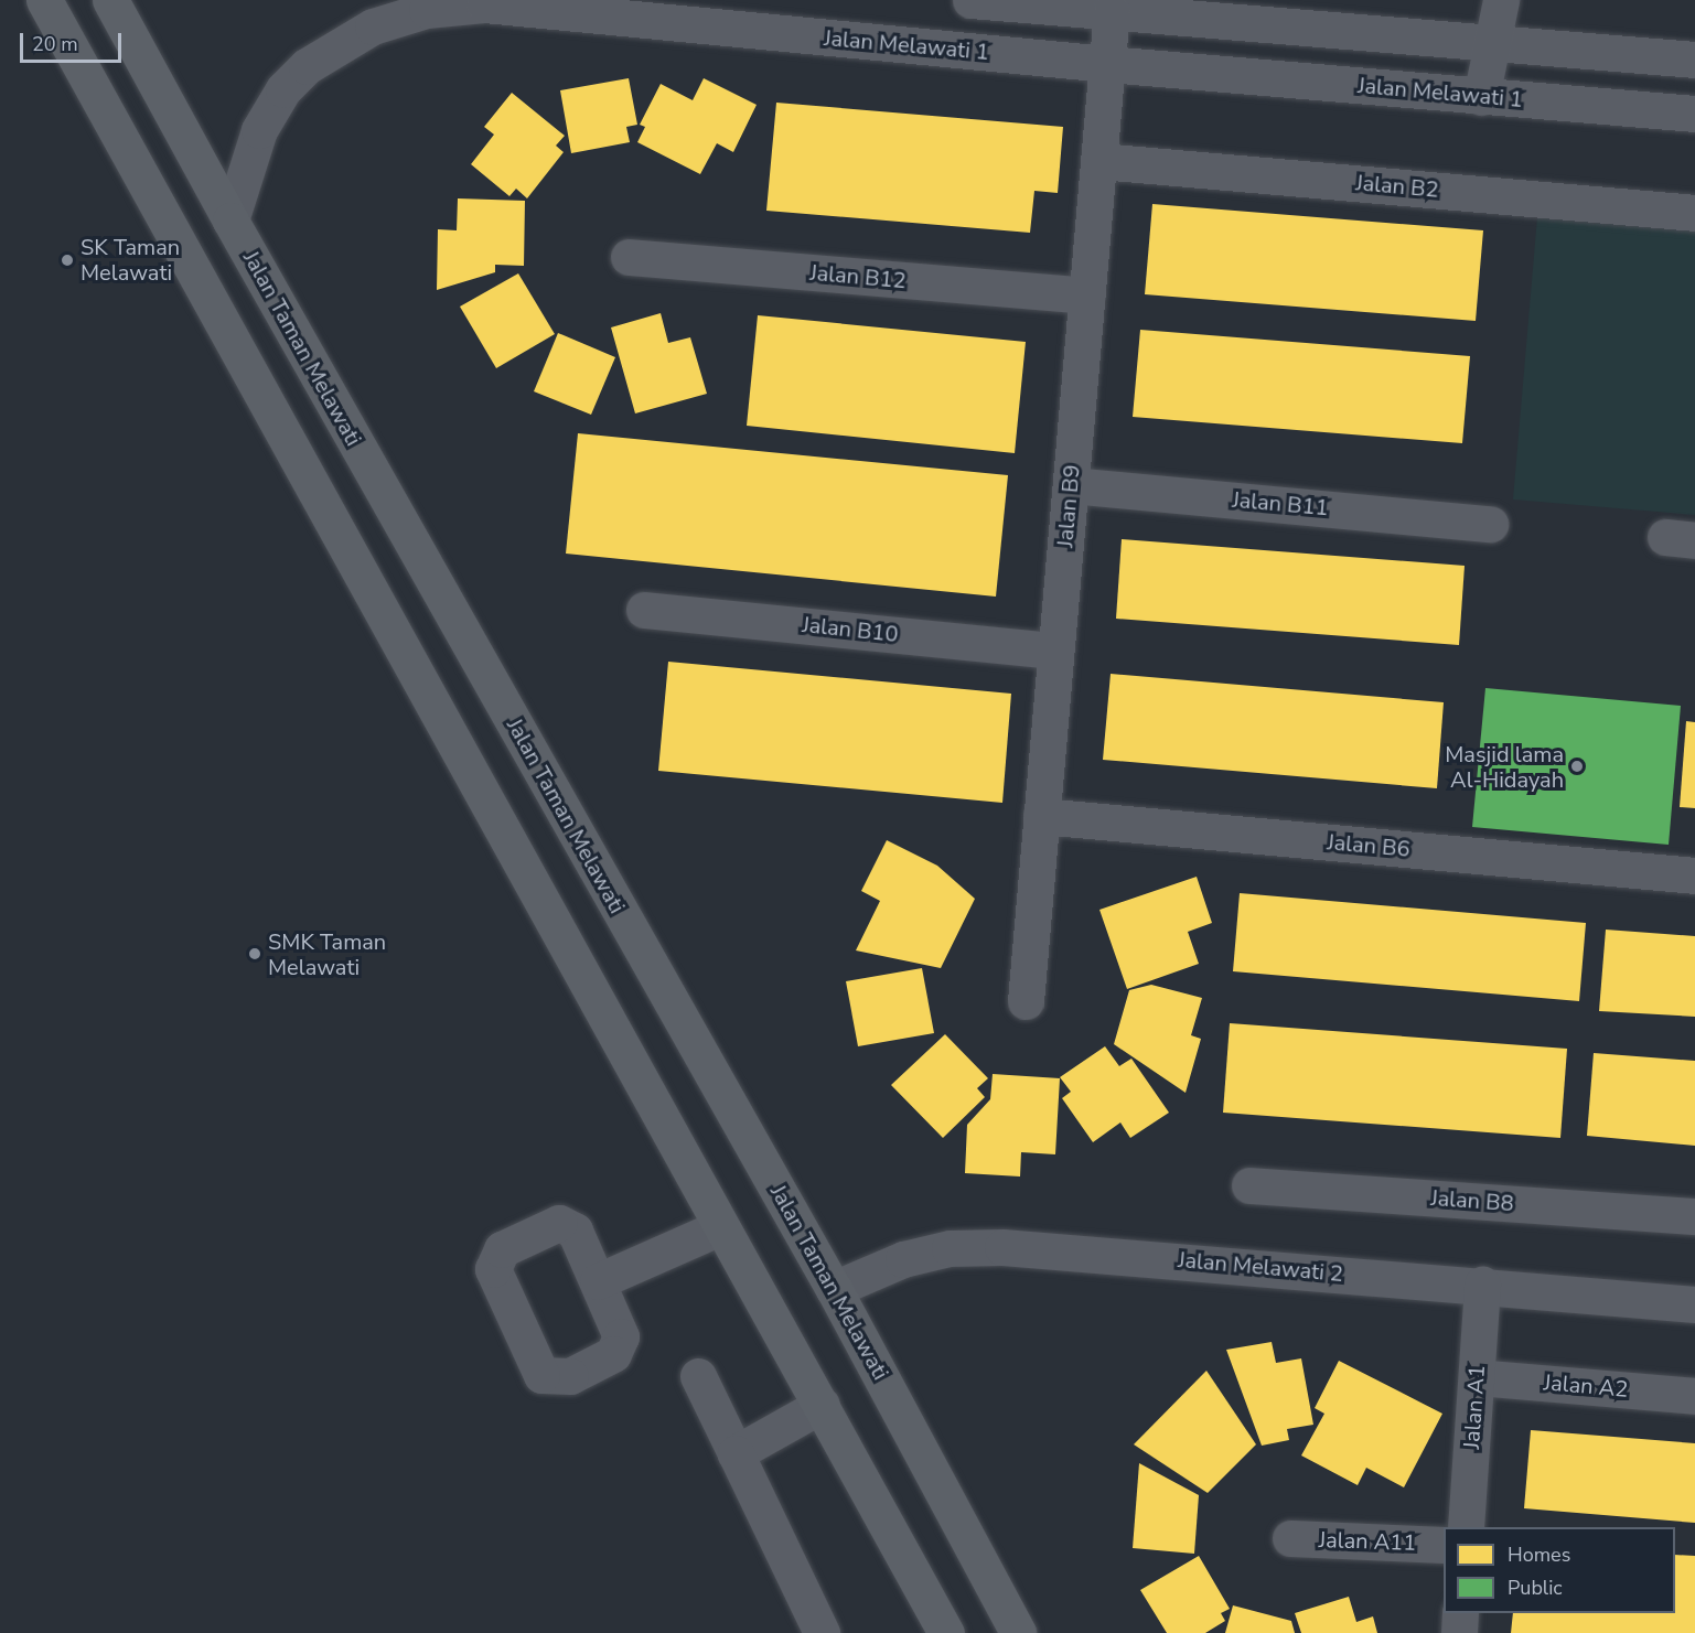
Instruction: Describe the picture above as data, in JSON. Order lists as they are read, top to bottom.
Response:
{
  "streets": {
    "main road": ["Jalan Taman Melawati"],
    "street": [
      "Jalan Melawati 1",
      "Jalan B2",
      "Jalan B12",
      "Jalan B11",
      "Jalan B9",
      "Jalan B10",
      "Jalan B6",
      "Jalan B8",
      "Jalan Melawati 2",
      "Jalan A2",
      "Jalan A1",
      "Jalan A11"
    ]
  },
  "crossings": [
    ["Jalan Melawati 1", "Jalan Taman Melawati"],
    ["Jalan Melawati 1", "Jalan B9"],
    ["Jalan B2", "Jalan B9"],
    ["Jalan B12", "Jalan B9"],
    ["Jalan Taman Melawati", "Jalan Melawati 2"],
    ["Jalan B11", "Jalan B9"],
    ["Jalan B9", "Jalan B10"],
    ["Jalan B9", "Jalan B6"],
    ["Jalan Melawati 2", "Jalan A1"],
    ["Jalan A2", "Jalan A1"]
  ],
  "places": ["SK Taman Melawati", "Masjid lama Al-Hidayah", "SMK Taman Melawati"],
  "legend": ["Homes", "Public"],
  "scale_bar": "20 m"
}
